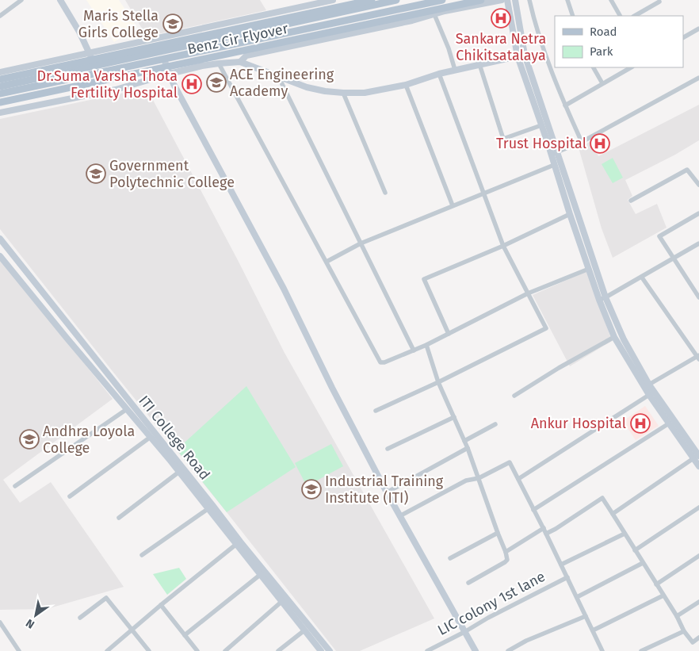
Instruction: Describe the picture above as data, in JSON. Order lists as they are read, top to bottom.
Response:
{
  "streets": {
    "main road": ["Benz Cir Flyover"],
    "street": ["ITI College Road", "LIC colony 1st lane"]
  },
  "places": {
    "hospital": [
      "Sankara Netra Chikitsatalaya",
      "Dr.Suma Varsha Thota Fertility Hospital",
      "Trust Hospital",
      "Ankur Hospital"
    ],
    "school or university": [
      "Maris Stella Girls College",
      "ACE Engineering Academy",
      "Government Polytechnic College",
      "Andhra Loyola College",
      "Industrial Training Institute (ITI)"
    ]
  },
  "legend": ["Road", "Park"],
  "north": "bottom left"
}
